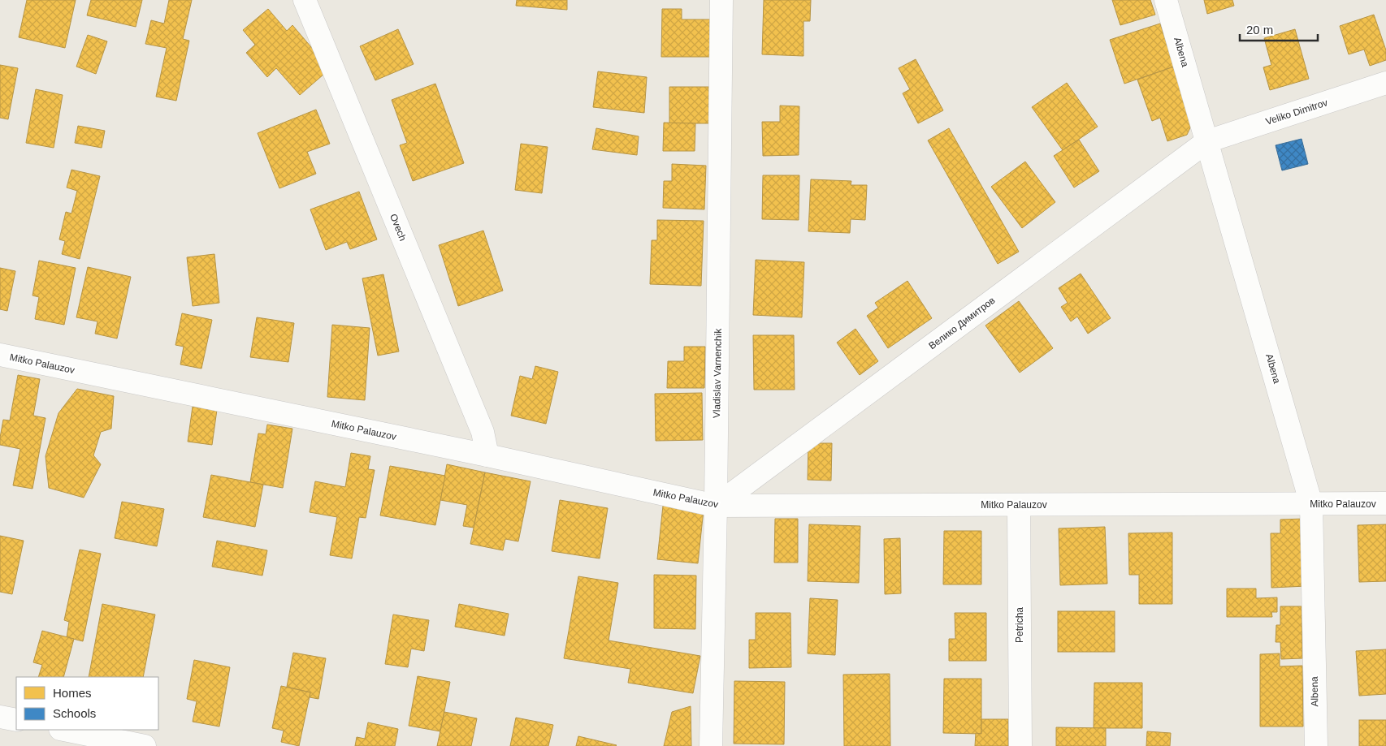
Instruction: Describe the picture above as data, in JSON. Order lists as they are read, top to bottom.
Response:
{
  "streets": {
    "street": [
      "Albena",
      "Veliko Dimitrov",
      "Ovech",
      "Велико Димитров",
      "Mitko Palauzov",
      "Vladislav Varnenchik",
      "Petricha"
    ]
  },
  "crossings": [
    ["Albena", "Veliko Dimitrov"],
    ["Albena", "Велико Димитров"],
    ["Albena", "Mitko Palauzov"],
    ["Veliko Dimitrov", "Велико Димитров"],
    ["Ovech", "Mitko Palauzov"],
    ["Велико Димитров", "Mitko Palauzov"],
    ["Велико Димитров", "Vladislav Varnenchik"],
    ["Mitko Palauzov", "Vladislav Varnenchik"],
    ["Mitko Palauzov", "Petricha"]
  ],
  "legend": ["Homes", "Schools"],
  "scale_bar": "20 m"
}
